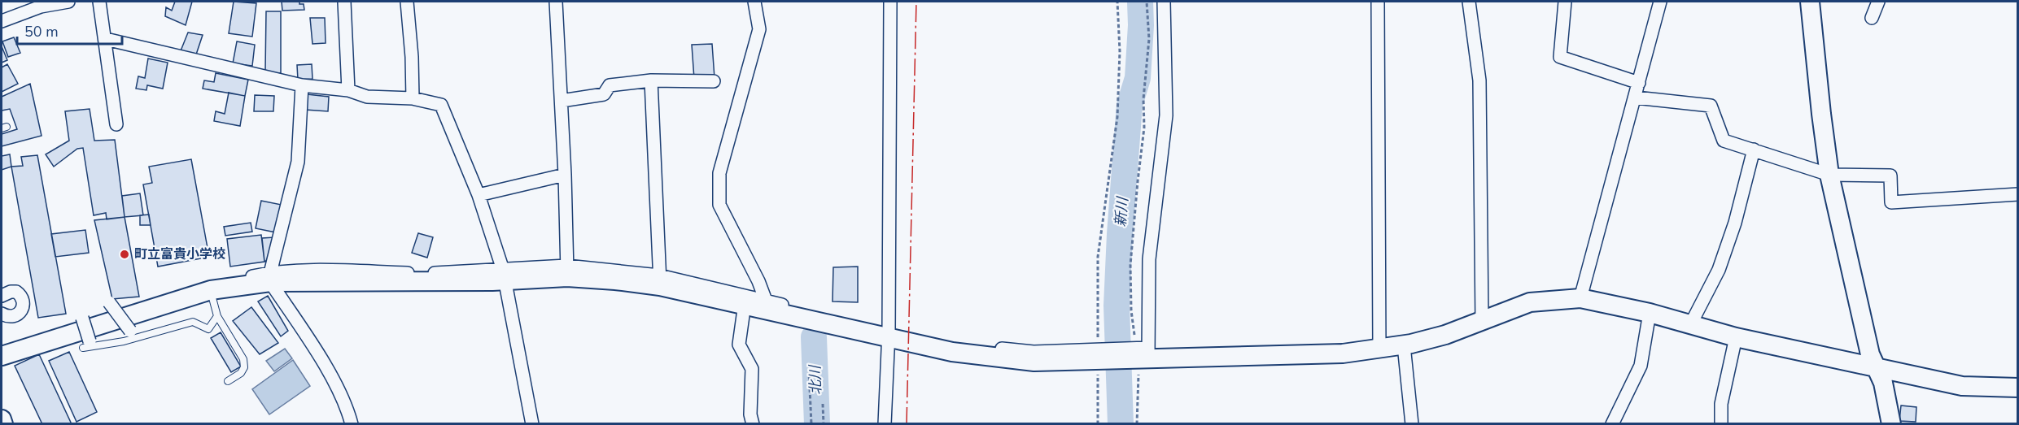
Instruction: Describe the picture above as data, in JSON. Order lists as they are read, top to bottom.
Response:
{
  "water": ["新川", "北川"],
  "places": ["町立富貴小学校"],
  "scale_bar": "50 m"
}
